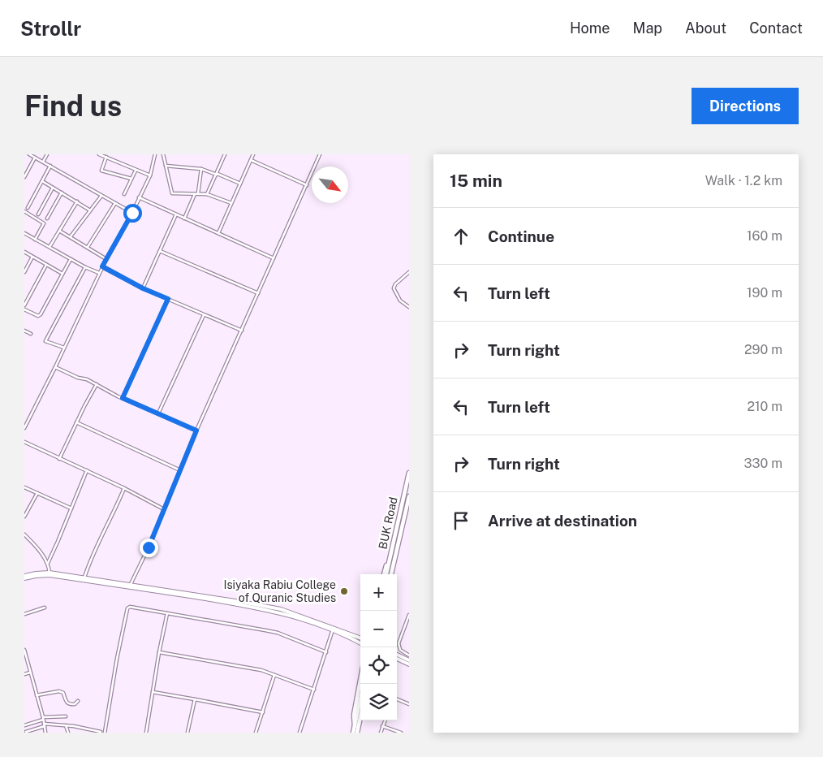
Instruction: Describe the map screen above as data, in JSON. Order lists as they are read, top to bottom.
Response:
{
  "streets": {
    "main road": ["BUK Road"]
  },
  "places": ["Isiyaka Rabiu College of Quranic Studies"],
  "north": "bottom right",
  "page": {
    "header": "Strollr",
    "nav": [
      "Home",
      "Map",
      "About",
      "Contact"
    ],
    "buttons": "Directions",
    "title": "Find us",
    "heading": ["15 min", "Walk · 1.2 km"],
    "list": [
      ["Continue", "160 m"],
      ["Turn left", "190 m"],
      ["Turn right", "290 m"],
      ["Turn left", "210 m"],
      ["Turn right", "330 m"],
      "Arrive at destination"
    ],
    "map_buttons": ["+", "−"]
  }
}
